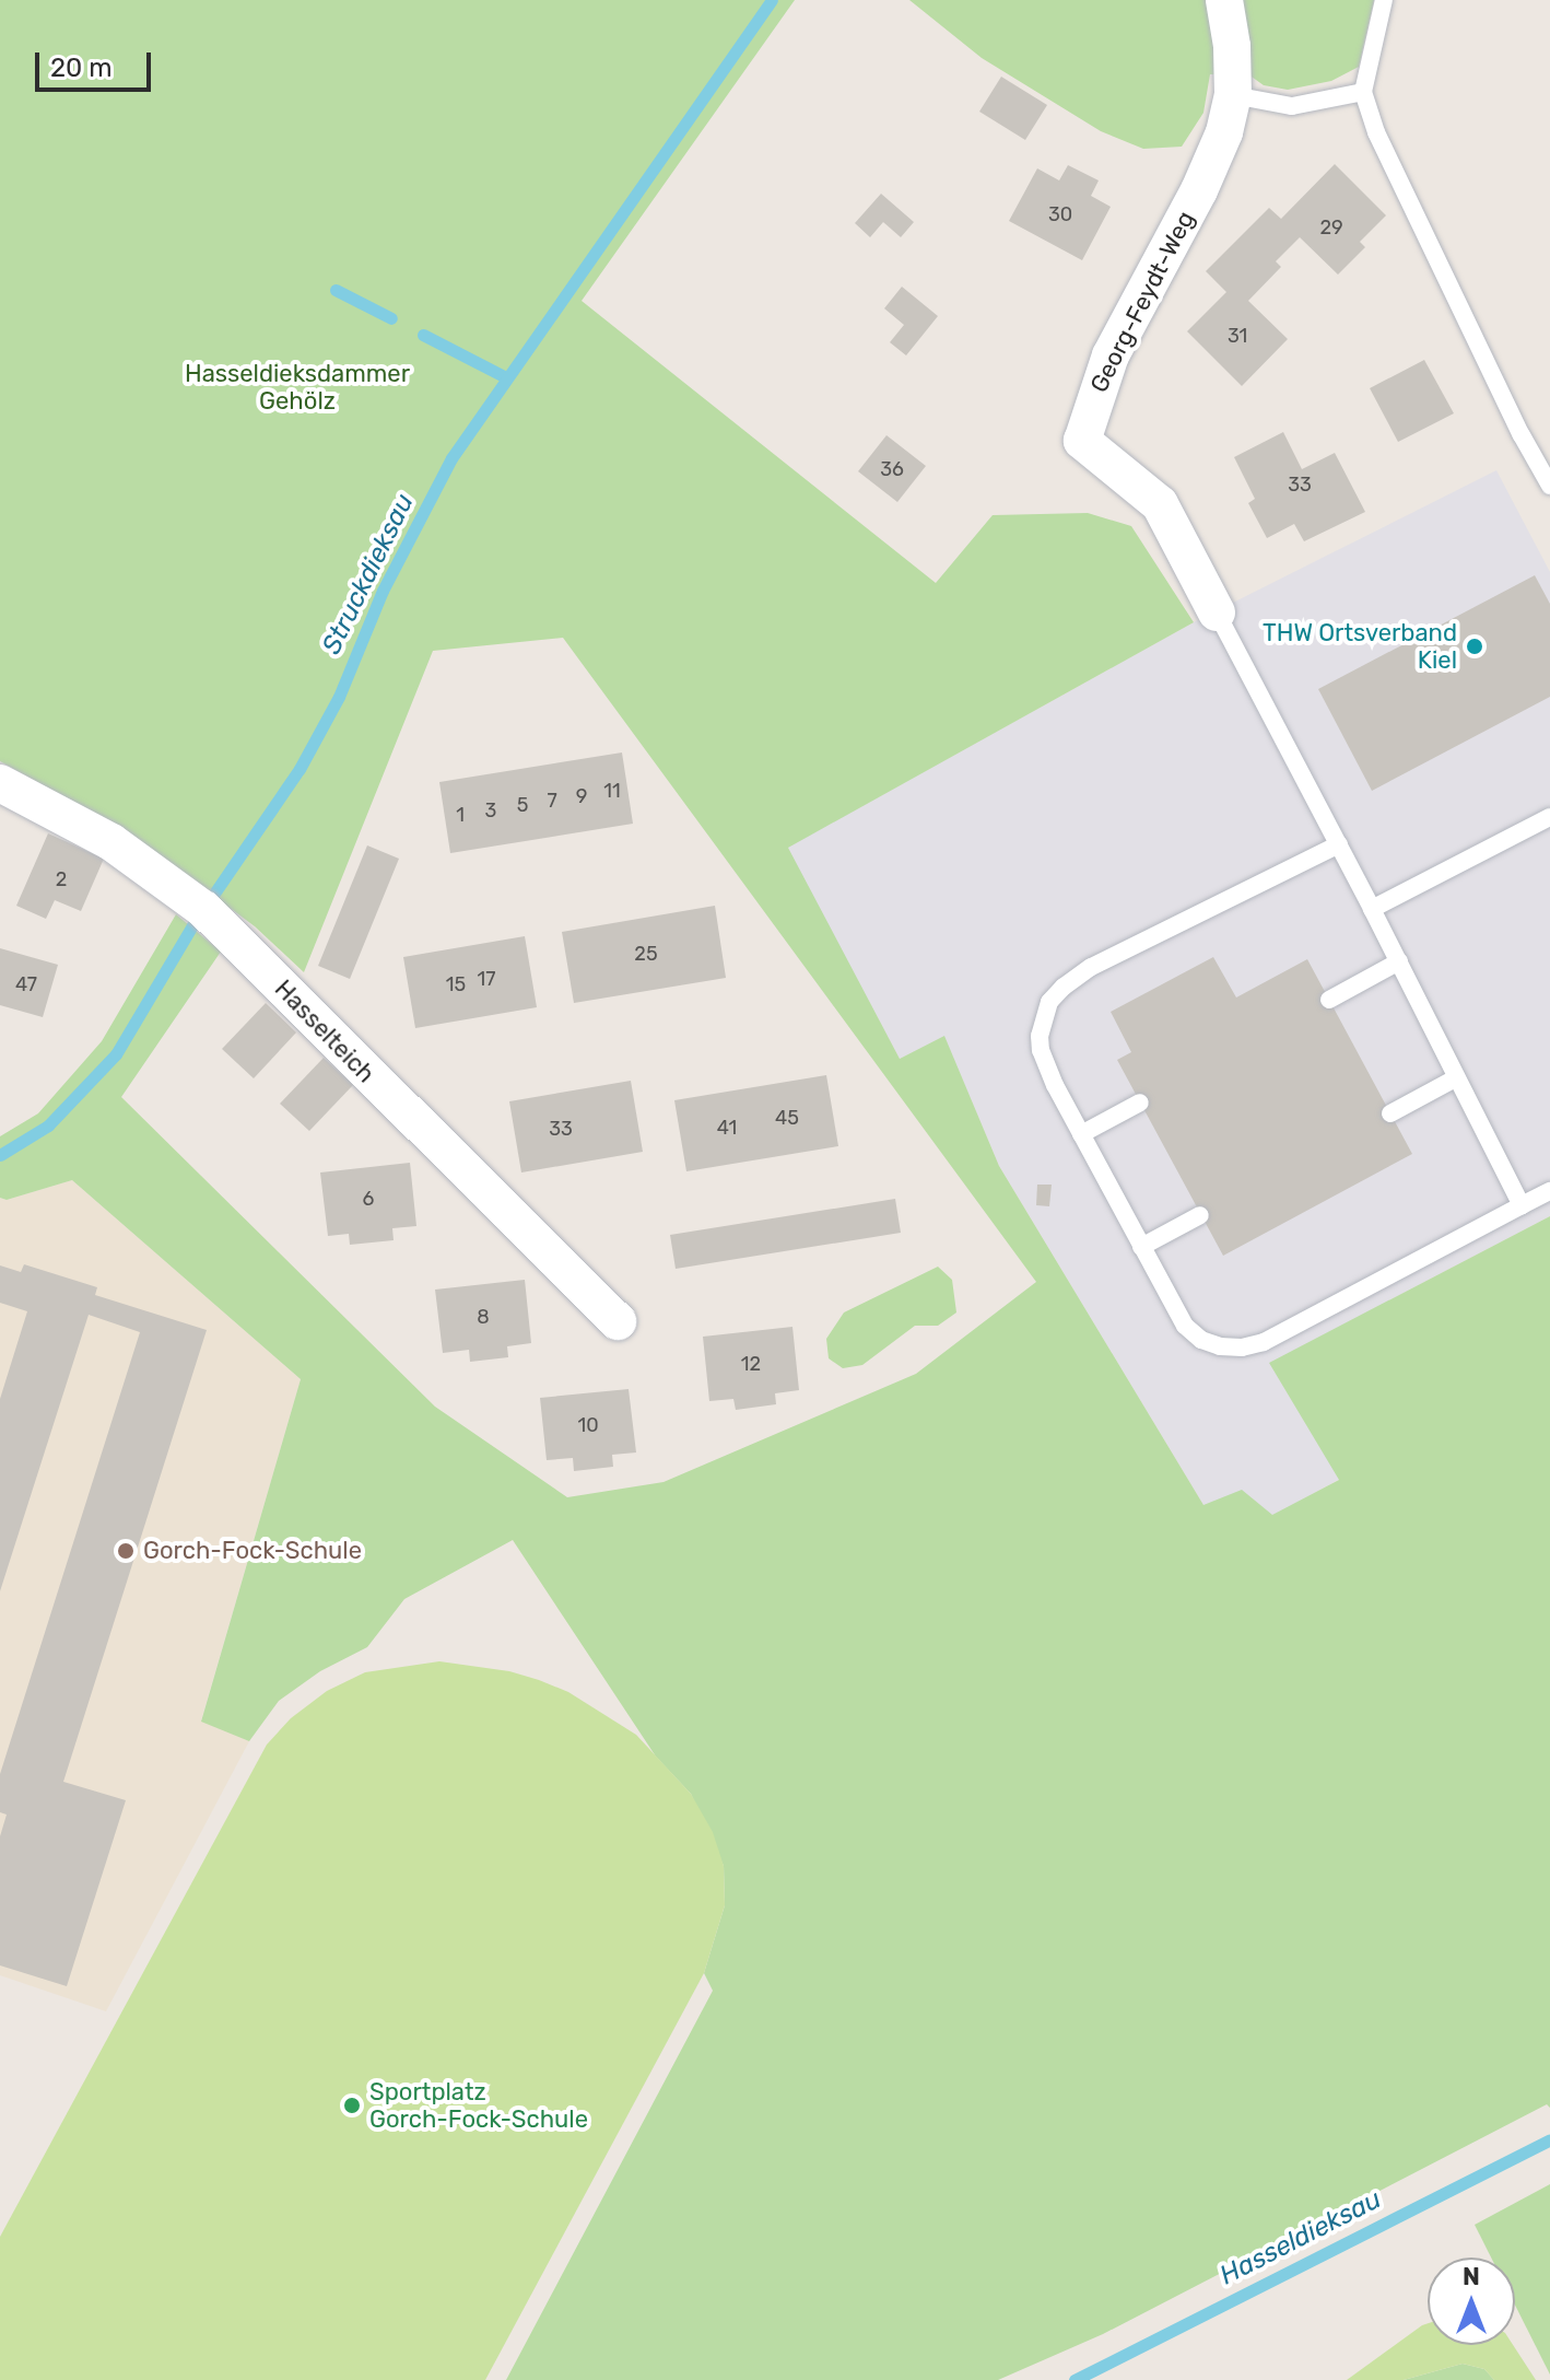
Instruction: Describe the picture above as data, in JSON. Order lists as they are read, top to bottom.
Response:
{
  "streets": {
    "street": ["Georg-Feydt-Weg", "Hasselteich"]
  },
  "water": ["Struckdieksau", "Hasseldieksau"],
  "parks": ["Hasseldieksdammer Gehölz"],
  "places": ["THW Ortsverband Kiel", "Gorch-Fock-Schule", "Sportplatz Gorch-Fock-Schule"],
  "house_numbers": [
    "30",
    "29",
    "31",
    "36",
    "33",
    "11",
    "9",
    "7",
    "5",
    "3",
    "1",
    "2",
    "25",
    "17",
    "47",
    "15",
    "45",
    "41",
    "33",
    "6",
    "8",
    "12",
    "10"
  ],
  "scale_bar": "20 m",
  "north": "top"
}
